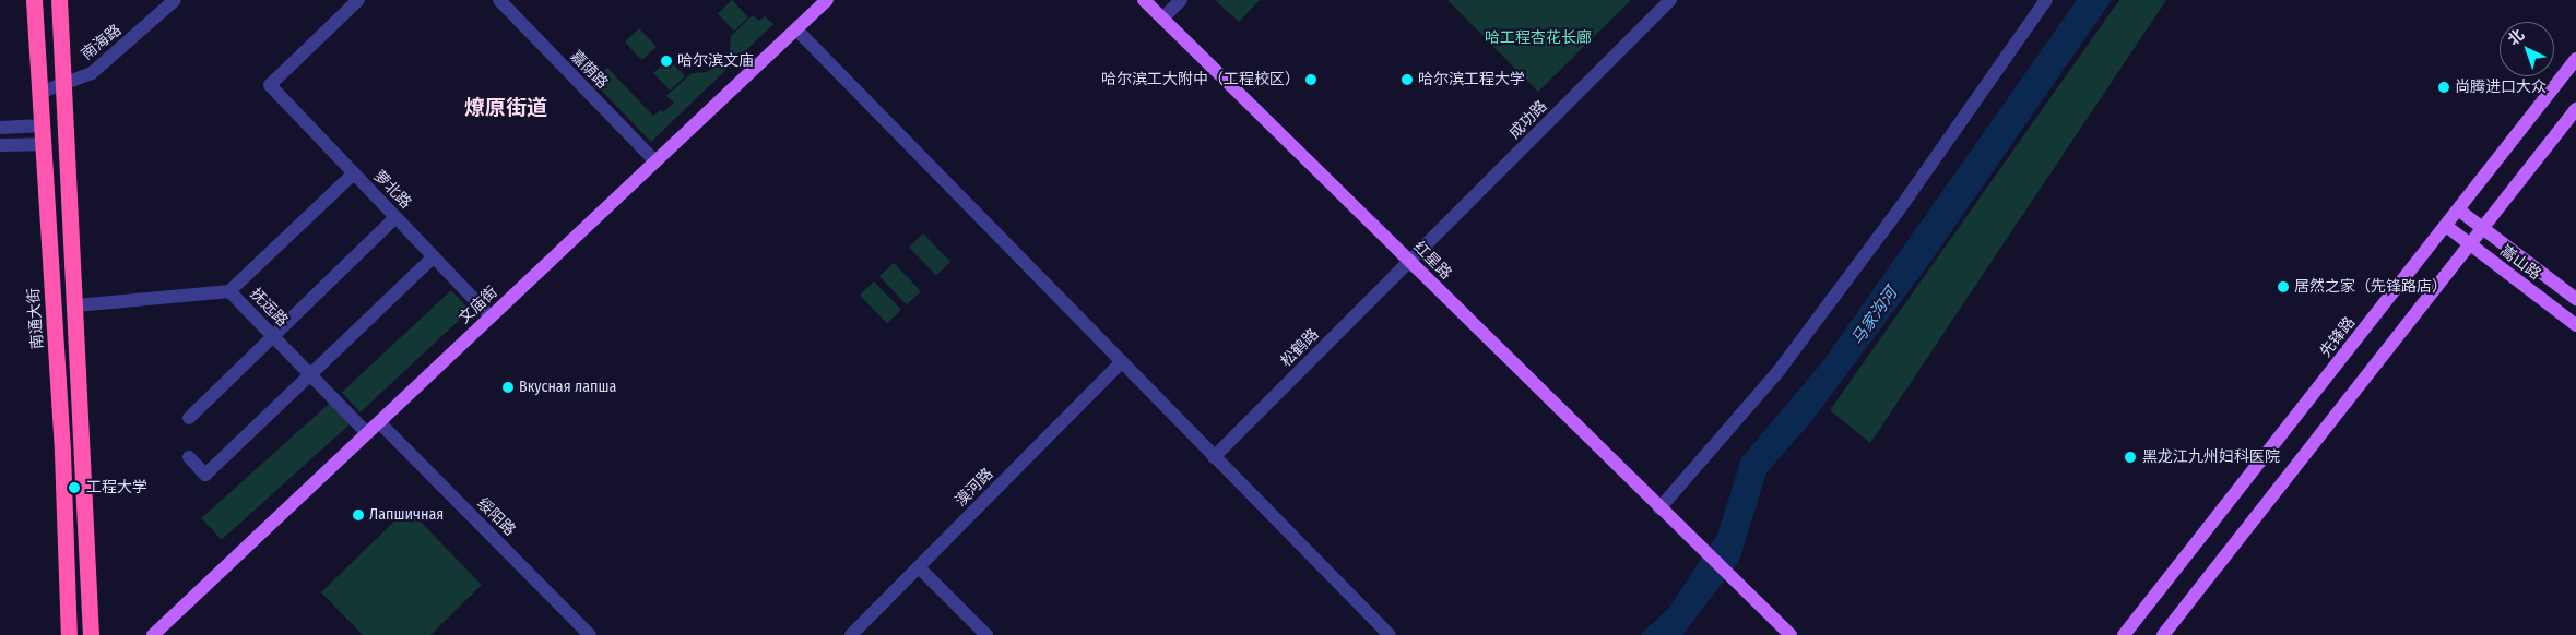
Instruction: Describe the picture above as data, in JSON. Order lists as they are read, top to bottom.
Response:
{
  "streets": {
    "highway": ["南通大街"],
    "main road": [
      "红星路",
      "嵩山路",
      "文庙街",
      "先锋路"
    ],
    "street": [
      "南海路",
      "嘉荫路",
      "成功路",
      "萝北路",
      "抚远路",
      "松鹤路",
      "漠河路",
      "绥阳路"
    ]
  },
  "crossings": [
    ["南海路", "南通大街"],
    ["嘉荫路", "文庙街"],
    ["成功路", "红星路"],
    ["成功路", "松鹤路"],
    ["萝北路", "文庙街"],
    ["红星路", "松鹤路"],
    ["嵩山路", "先锋路"],
    ["文庙街", "抚远路"],
    ["文庙街", "绥阳路"]
  ],
  "districts": ["燎原街道"],
  "water": ["马家沟河"],
  "parks": ["哈工程杏花长廊"],
  "places": [
    "哈尔滨文庙",
    "哈尔滨工大附中（工程校区）",
    "哈尔滨工程大学",
    "尚腾进口大众",
    "居然之家（先锋路店）",
    "Вкусная лапша",
    "黑龙江九州妇科医院",
    "工程大学",
    "Лапшичная"
  ],
  "north": "top left"
}
